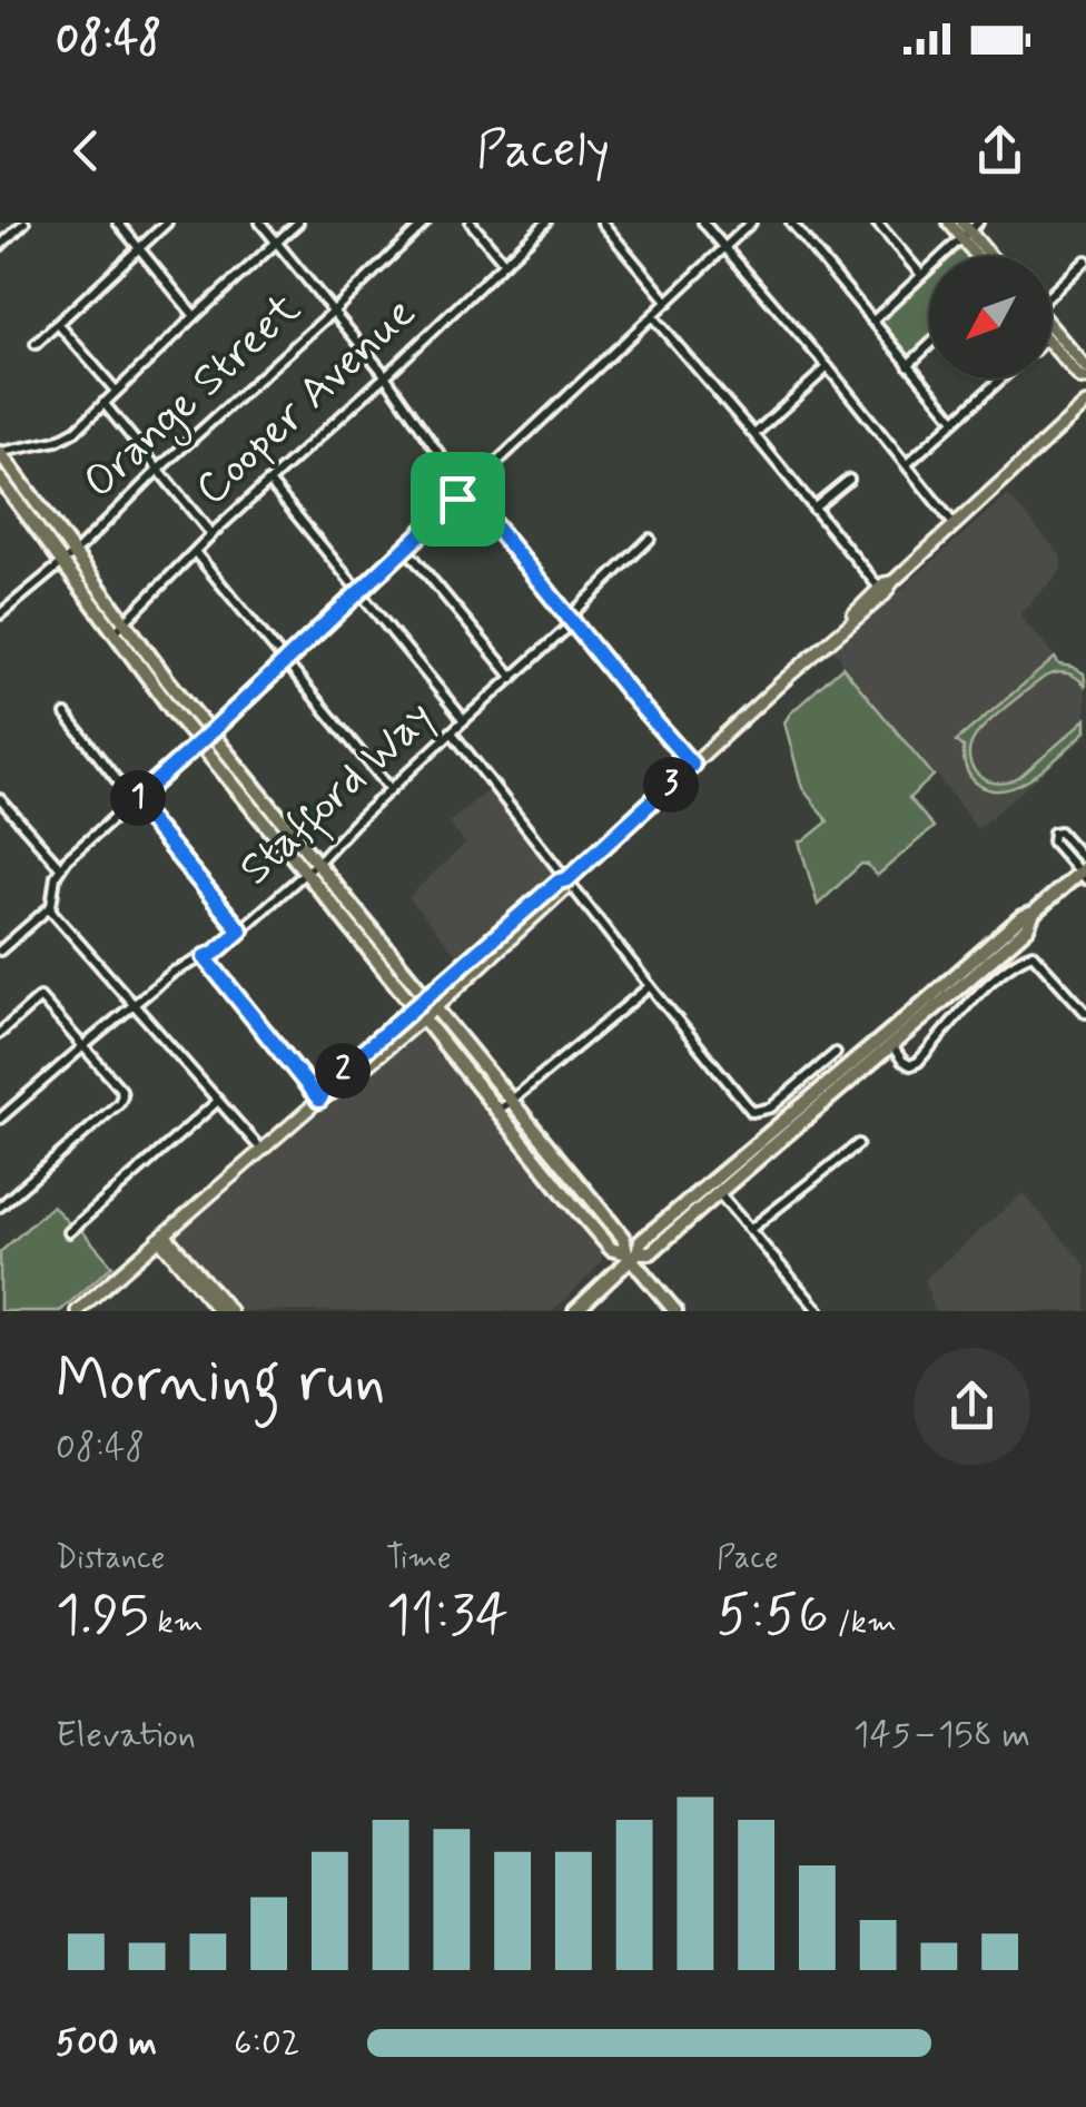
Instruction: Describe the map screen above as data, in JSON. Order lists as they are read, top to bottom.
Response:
{
  "streets": {
    "street": ["Orange Street", "Cooper Avenue", "Stafford Way"]
  },
  "north": "bottom left",
  "page": {
    "status": "08:48",
    "header": "Pacely",
    "pins": ["3", "1", "2"],
    "heading": ["Morning run", "08:48"],
    "stats": [
      ["Distance", "1.95 km"],
      ["Time", "11:34"],
      ["Pace", "5:56 /km"]
    ],
    "chart": ["Elevation", "145–158 m"],
    "list": [
      {
        "name": "500 m",
        "note": "6:02"
      }
    ]
  }
}
